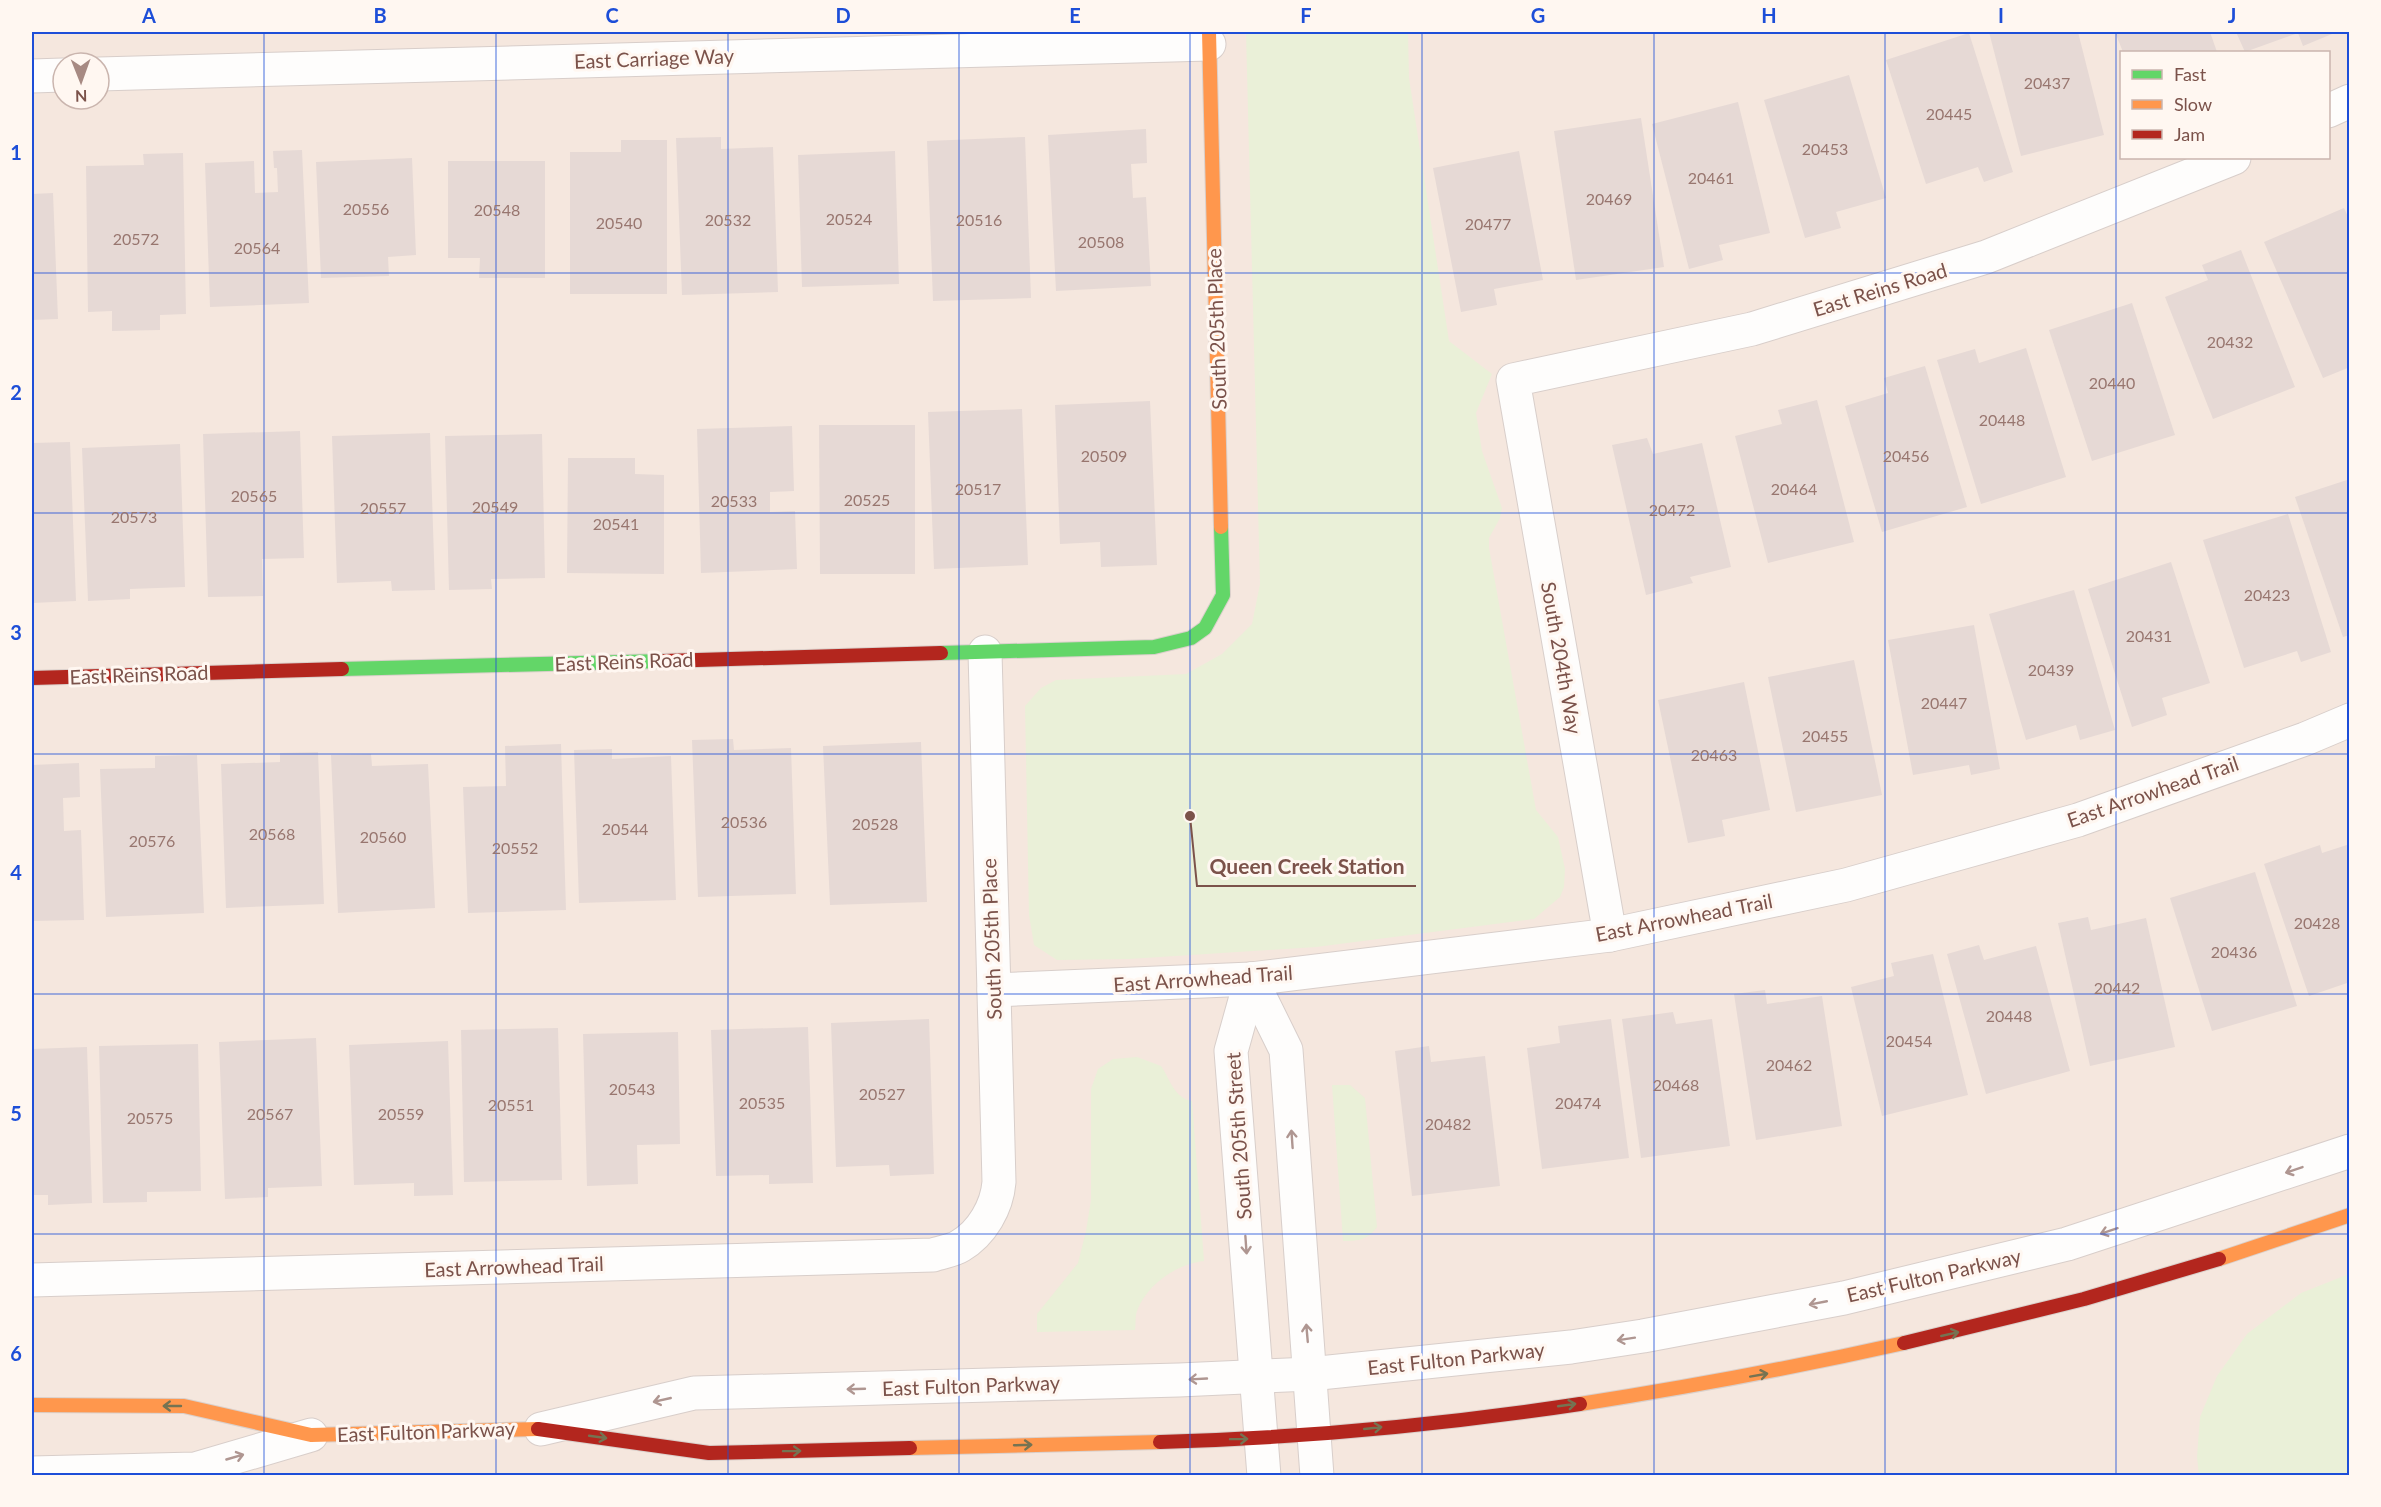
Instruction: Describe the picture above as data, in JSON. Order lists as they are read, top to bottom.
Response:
{
  "streets": {
    "street": [
      "East Carriage Way",
      "East Reins Road",
      "South 205th Place",
      "South 204th Way",
      "East Arrowhead Trail",
      "South 205th Street",
      "East Fulton Parkway"
    ]
  },
  "crossings": [
    ["East Carriage Way", "South 205th Place"],
    ["East Reins Road", "South 205th Place"],
    ["East Reins Road", "South 204th Way"],
    ["South 205th Place", "East Arrowhead Trail"],
    ["South 204th Way", "East Arrowhead Trail"],
    ["East Arrowhead Trail", "South 205th Street"],
    ["South 205th Street", "East Fulton Parkway"]
  ],
  "places": ["Queen Creek Station"],
  "house_numbers": [
    "20437",
    "20445",
    "20453",
    "20461",
    "20469",
    "20556",
    "20548",
    "20524",
    "20532",
    "20516",
    "20540",
    "20477",
    "20572",
    "20508",
    "20564",
    "20432",
    "20440",
    "20448",
    "20509",
    "20456",
    "20517",
    "20464",
    "20565",
    "20525",
    "20533",
    "20549",
    "20557",
    "20472",
    "20573",
    "20541",
    "20423",
    "20431",
    "20439",
    "20447",
    "20455",
    "20463",
    "20536",
    "20528",
    "20544",
    "20568",
    "20560",
    "20576",
    "20552",
    "20428",
    "20436",
    "20442",
    "20448",
    "20454",
    "20462",
    "20468",
    "20543",
    "20527",
    "20535",
    "20474",
    "20551",
    "20567",
    "20559",
    "20575",
    "20482"
  ],
  "legend": ["Fast", "Slow", "Jam"],
  "north": "bottom",
  "grid": {
    "columns": [
      "A",
      "B",
      "C",
      "D",
      "E",
      "F",
      "G",
      "H",
      "I",
      "J"
    ],
    "rows": [
      "1",
      "2",
      "3",
      "4",
      "5",
      "6"
    ]
  }
}
